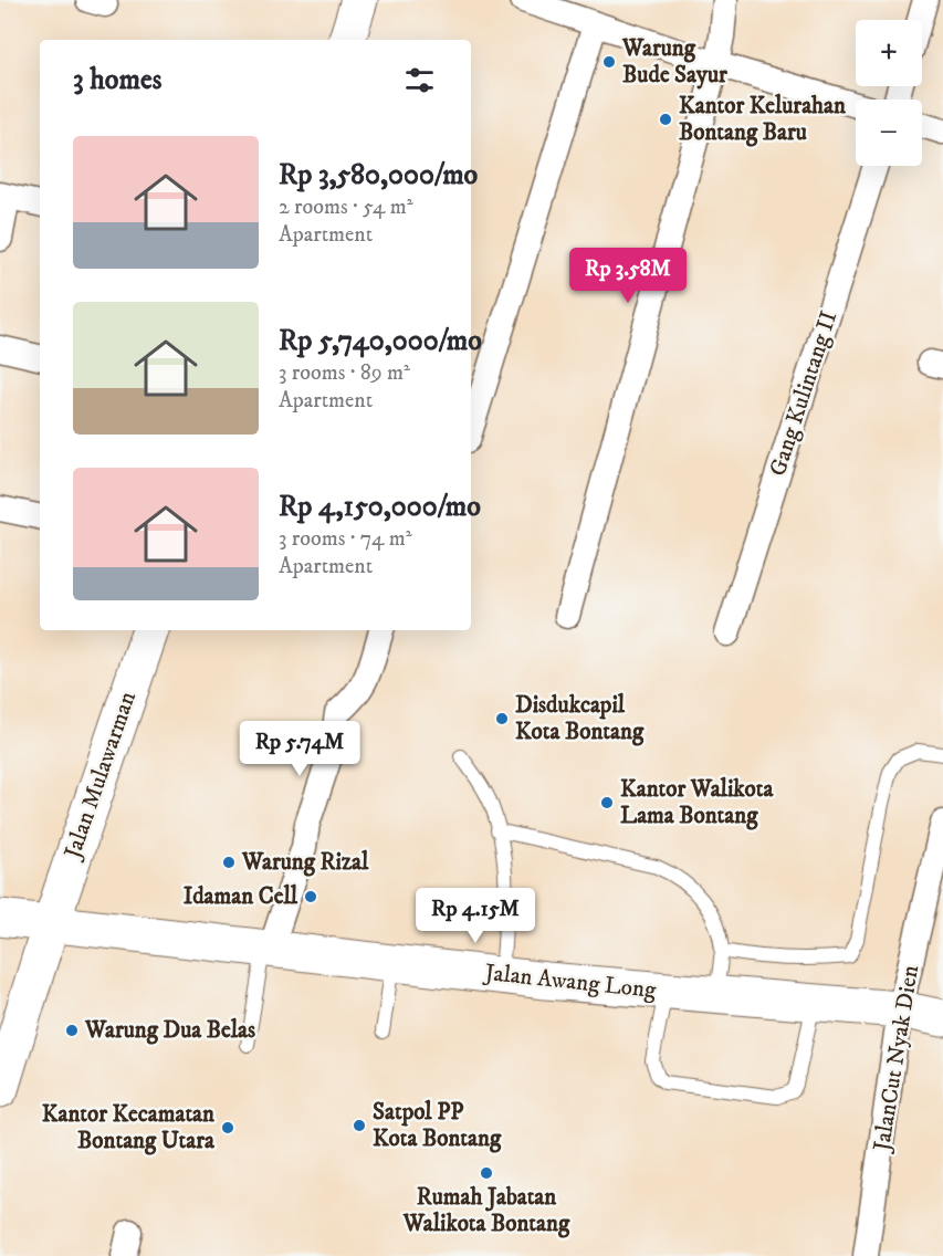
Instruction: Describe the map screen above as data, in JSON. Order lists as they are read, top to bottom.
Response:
{
  "streets": {
    "street": [
      "Gang Kulintang II",
      "Jalan Mulawarman",
      "Jalan Awang Long",
      "JalanCut Nyak Dien"
    ]
  },
  "crossings": [
    ["Jalan Mulawarman", "Jalan Awang Long"],
    ["Jalan Awang Long", "JalanCut Nyak Dien"]
  ],
  "places": [
    "Warung Bude Sayur",
    "Kantor Kelurahan Bontang Baru",
    "Disdukcapil Kota Bontang",
    "Kantor Walikota Lama Bontang",
    "Warung Rizal",
    "Idaman Cell",
    "Warung Dua Belas",
    "Satpol PP Kota Bontang",
    "Kantor Kecamatan Bontang Utara",
    "Rumah Jabatan Walikota Bontang"
  ],
  "page": {
    "map_buttons": ["+", "−"],
    "heading": "3 homes",
    "list": [
      {
        "name": "Rp 3,580,000/mo",
        "note": "2 rooms · 54 m² · Apartment"
      },
      {
        "name": "Rp 5,740,000/mo",
        "note": "3 rooms · 89 m² · Apartment"
      },
      {
        "name": "Rp 4,150,000/mo",
        "note": "3 rooms · 74 m² · Apartment"
      }
    ],
    "price": ["Rp 3.58M", "Rp 5.74M", "Rp 4.15M"]
  }
}
